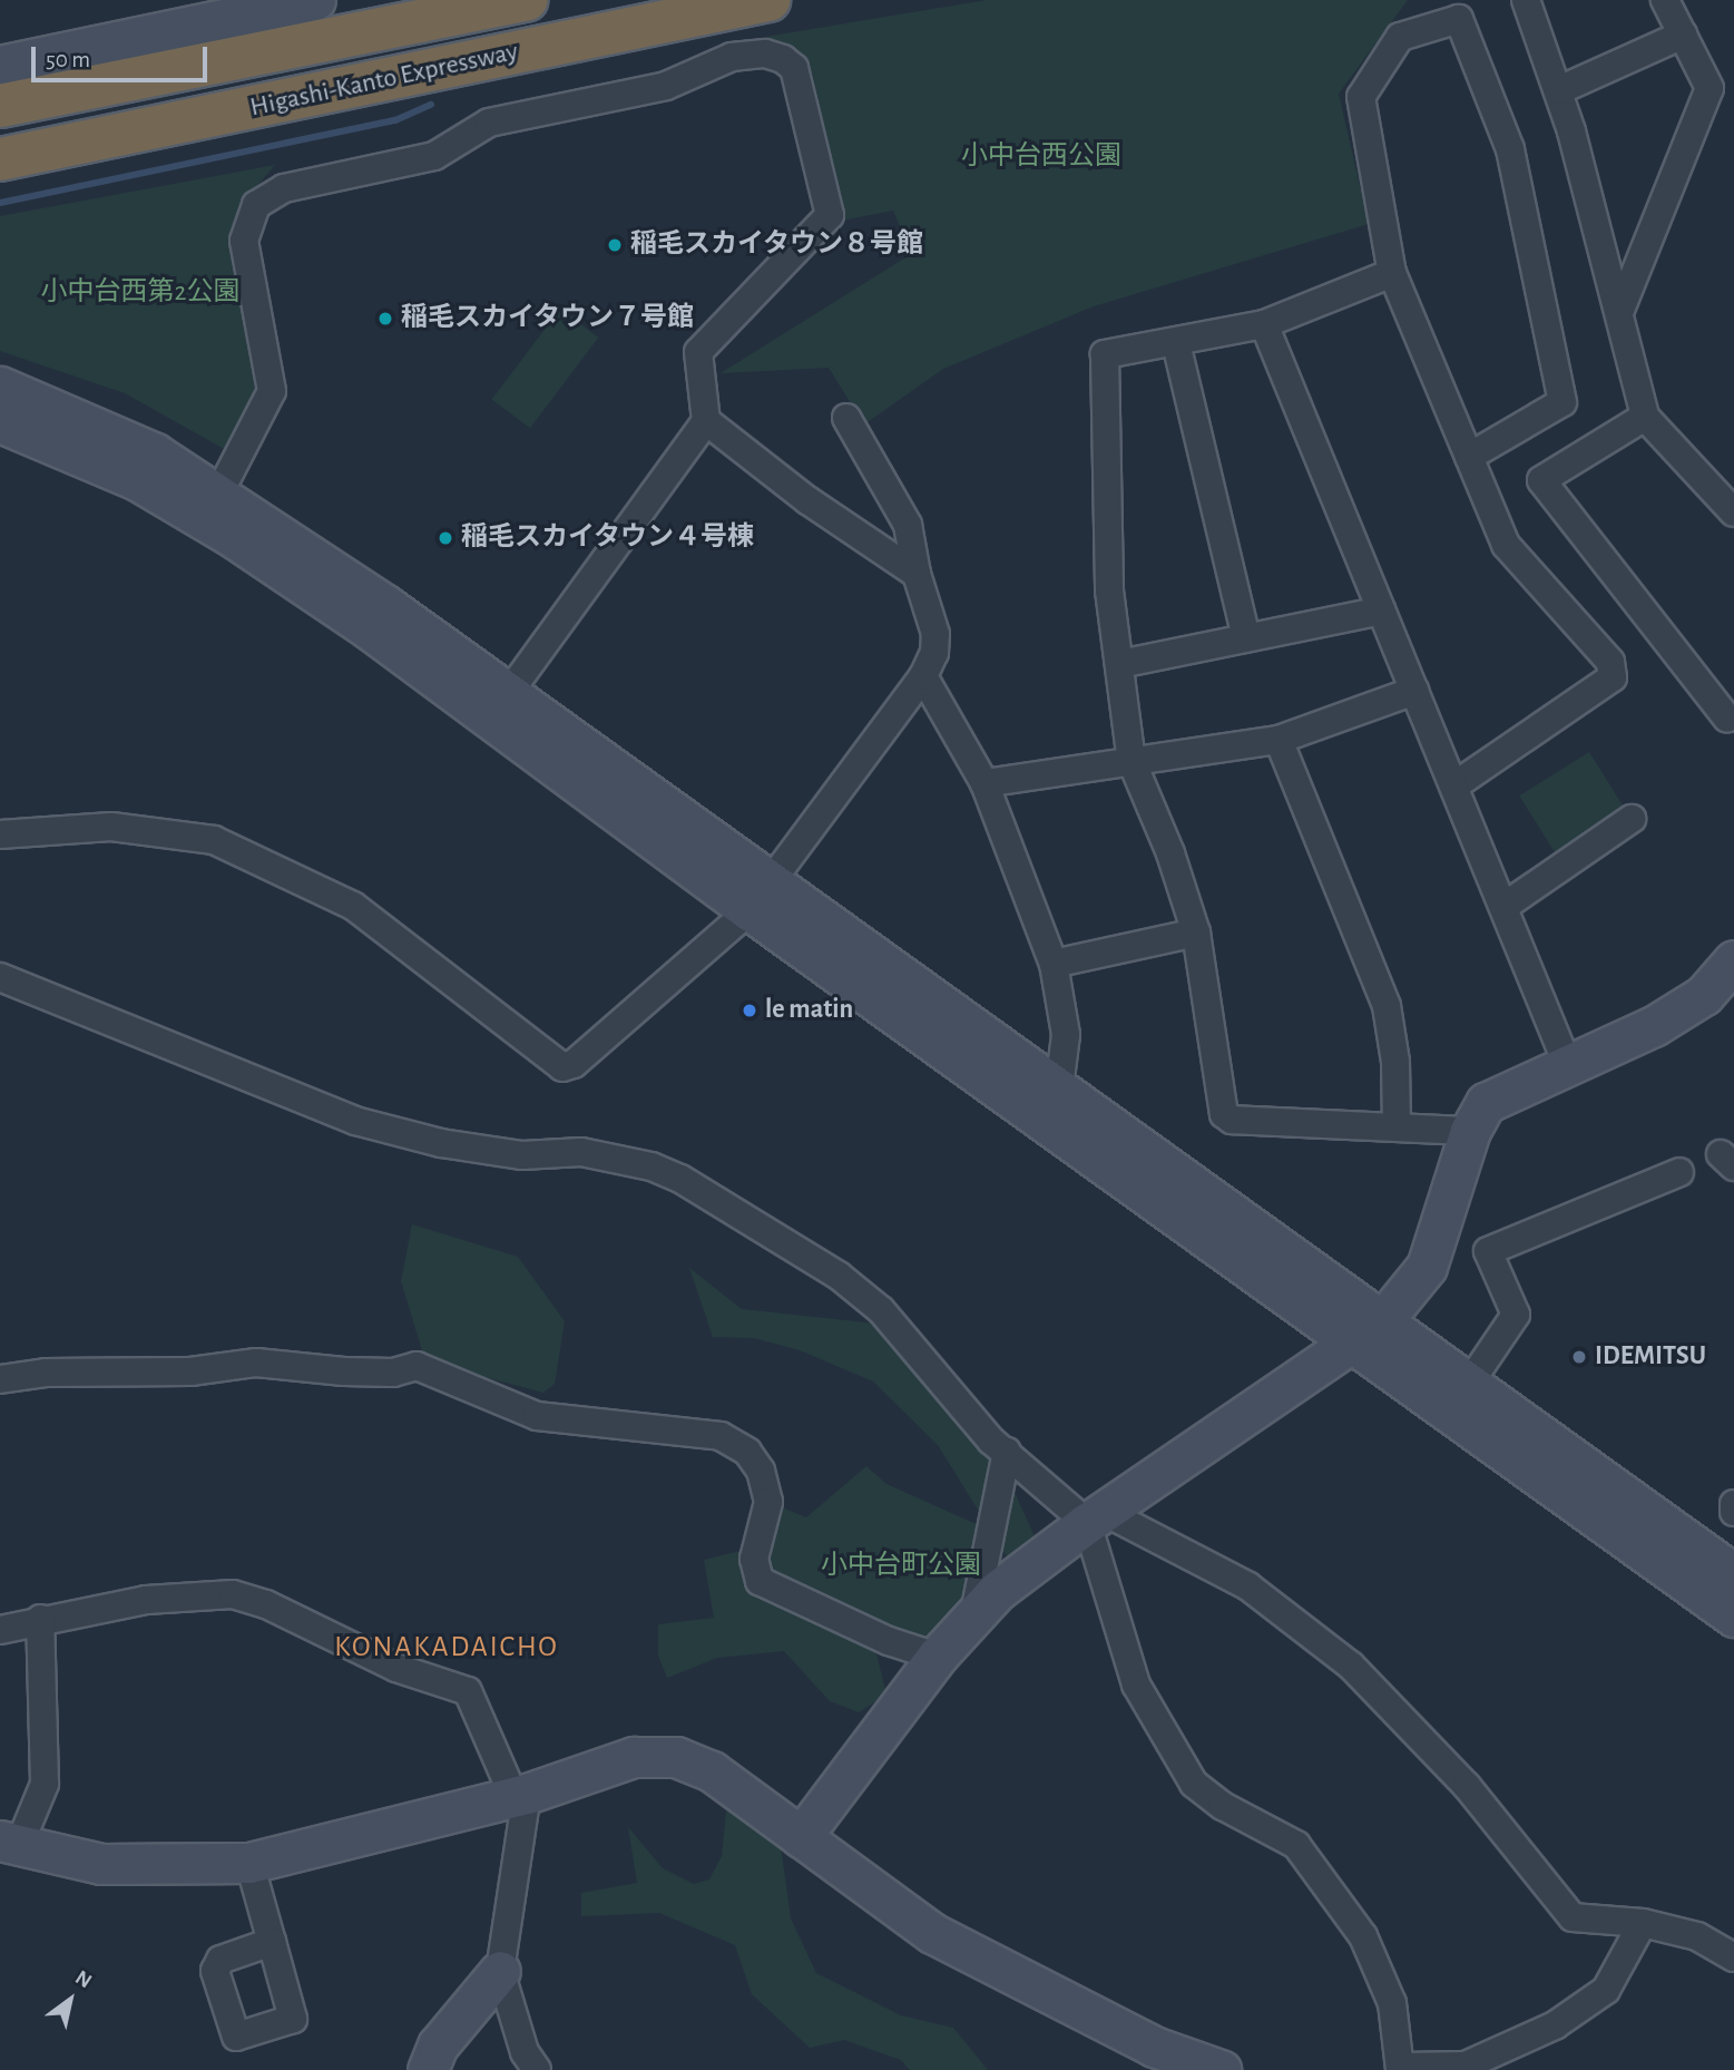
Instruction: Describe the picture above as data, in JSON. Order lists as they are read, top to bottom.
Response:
{
  "streets": {
    "highway": ["Higashi-Kanto Expressway"]
  },
  "districts": ["KONAKADAICHO"],
  "parks": ["小中台西公園", "小中台西第2公園", "小中台町公園"],
  "places": [
    "稲毛スカイタウン８号館",
    "稲毛スカイタウン７号館",
    "稲毛スカイタウン４号棟",
    "le matin",
    "IDEMITSU"
  ],
  "scale_bar": "50 m",
  "north": "top right"
}
